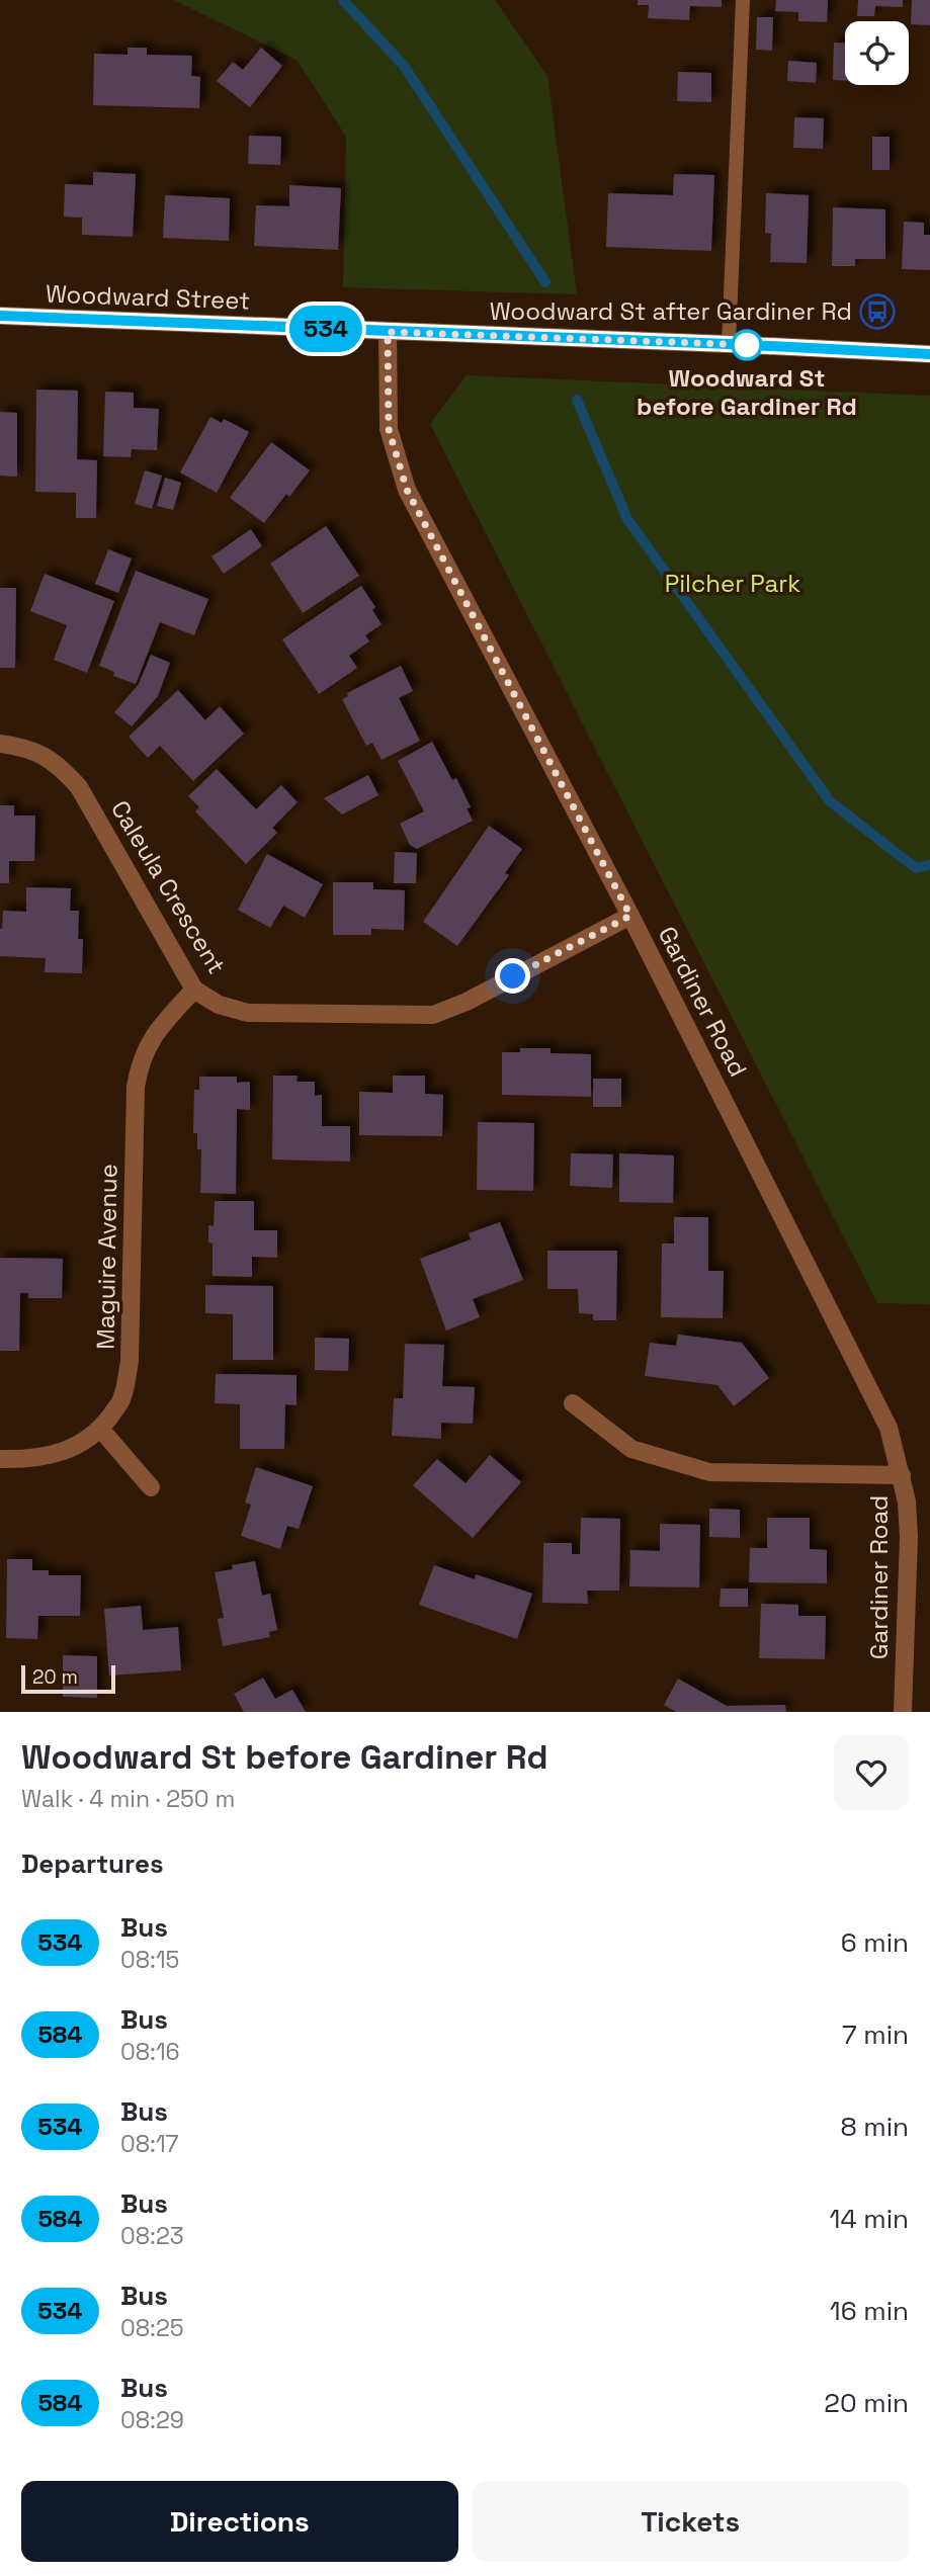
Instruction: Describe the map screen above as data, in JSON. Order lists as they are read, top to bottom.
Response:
{
  "streets": {
    "street": [
      "Woodward Street",
      "Caleula Crescent",
      "Gardiner Road",
      "Maguire Avenue"
    ]
  },
  "crossings": [
    ["Woodward Street", "Gardiner Road"],
    ["Caleula Crescent", "Gardiner Road"],
    ["Caleula Crescent", "Maguire Avenue"]
  ],
  "parks": ["Pilcher Park"],
  "places": {
    "bus stop": ["Woodward St after Gardiner Rd"],
    "other": ["Woodward St before Gardiner Rd"]
  },
  "lines": ["bus line 534"],
  "scale_bar": "20 m",
  "page": {
    "on_map": "534",
    "scale": "20 m",
    "heading": [
      ["Woodward St before Gardiner Rd", "Walk · 4 min · 250 m"],
      "Departures"
    ],
    "list": [
      {
        "mark": "534",
        "name": "Bus",
        "note": "08:15",
        "value": "6 min"
      },
      {
        "mark": "584",
        "name": "Bus",
        "note": "08:16",
        "value": "7 min"
      },
      {
        "mark": "534",
        "name": "Bus",
        "note": "08:17",
        "value": "8 min"
      },
      {
        "mark": "584",
        "name": "Bus",
        "note": "08:23",
        "value": "14 min"
      },
      {
        "mark": "534",
        "name": "Bus",
        "note": "08:25",
        "value": "16 min"
      },
      {
        "mark": "584",
        "name": "Bus",
        "note": "08:29",
        "value": "20 min"
      }
    ],
    "buttons": ["Directions", "Tickets"]
  }
}
